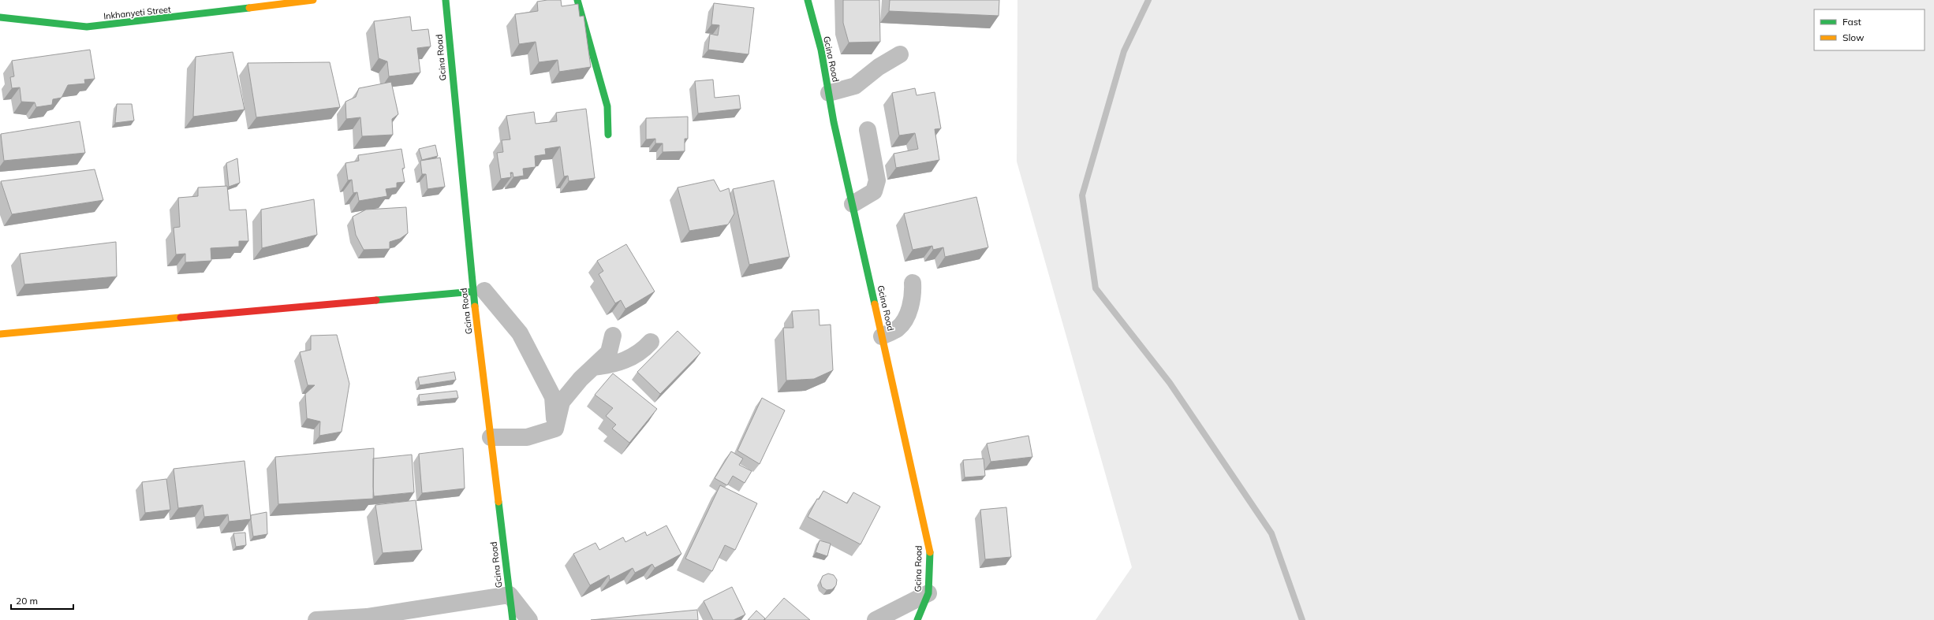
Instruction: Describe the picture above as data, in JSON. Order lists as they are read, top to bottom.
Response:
{
  "streets": {
    "street": ["Inkhanyeti Street", "Gcina Road"]
  },
  "legend": ["Fast", "Slow"],
  "scale_bar": "20 m"
}
